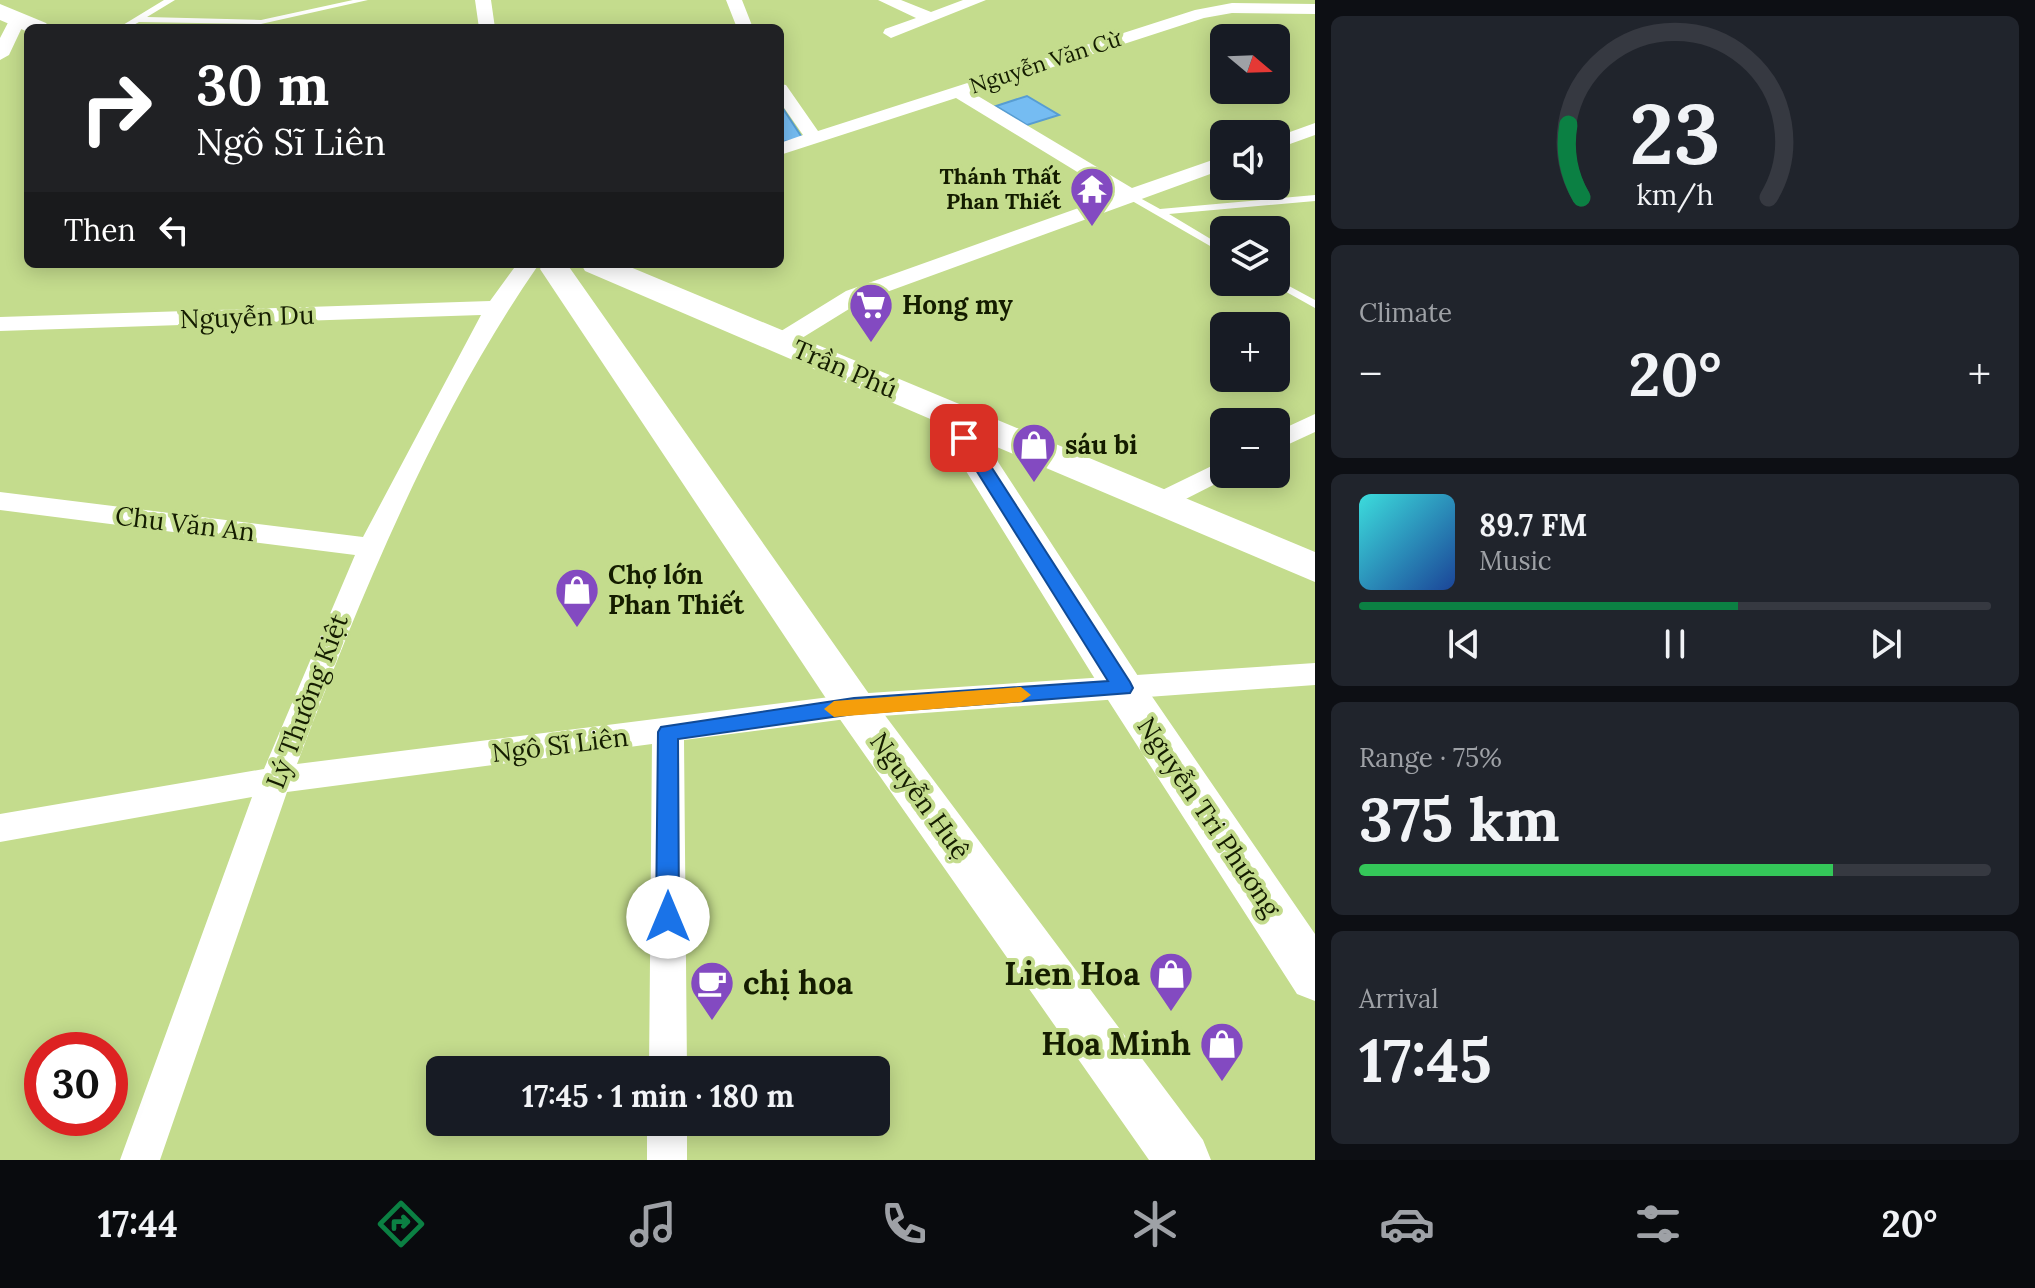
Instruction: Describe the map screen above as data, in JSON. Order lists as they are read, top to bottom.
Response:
{
  "streets": {
    "main road": ["Trần Phú", "Nguyễn Huệ", "Nguyễn Tri Phương"],
    "street": [
      "Nguyễn Văn Cừ",
      "Nguyễn Du",
      "Chu Văn An",
      "Lý Thường Kiệt",
      "Ngô Sĩ Liên"
    ]
  },
  "crossings": [
    ["Nguyễn Du", "Lý Thường Kiệt"],
    ["Trần Phú", "Nguyễn Tri Phương"],
    ["Chu Văn An", "Lý Thường Kiệt"],
    ["Lý Thường Kiệt", "Ngô Sĩ Liên"],
    ["Ngô Sĩ Liên", "Nguyễn Huệ"],
    ["Ngô Sĩ Liên", "Nguyễn Tri Phương"]
  ],
  "places": {
    "temple": ["Thánh Thất Phan Thiết"],
    "supermarket": ["Hong my"],
    "shop": [
      "sáu bi",
      "Chợ lớn Phan Thiết",
      "Lien Hoa",
      "Hoa Minh"
    ],
    "cafe": ["chị hoa"]
  },
  "north": "right",
  "page": {
    "map_buttons": ["+", "−"],
    "turn": ["30 m", "Ngô Sĩ Liên"],
    "then": "Then",
    "tile": [
      "Climate",
      ["Range · 75%", "375 km"],
      ["Arrival", "17:45"]
    ],
    "heat": ["−", "20°", "+"],
    "song": ["89.7 FM", "Music"],
    "limit": "30",
    "trip": "17:45 · 1 min · 180 m",
    "tabs": ["17:44", "20°"],
    "gauge": ["23", "km/h"]
  }
}
